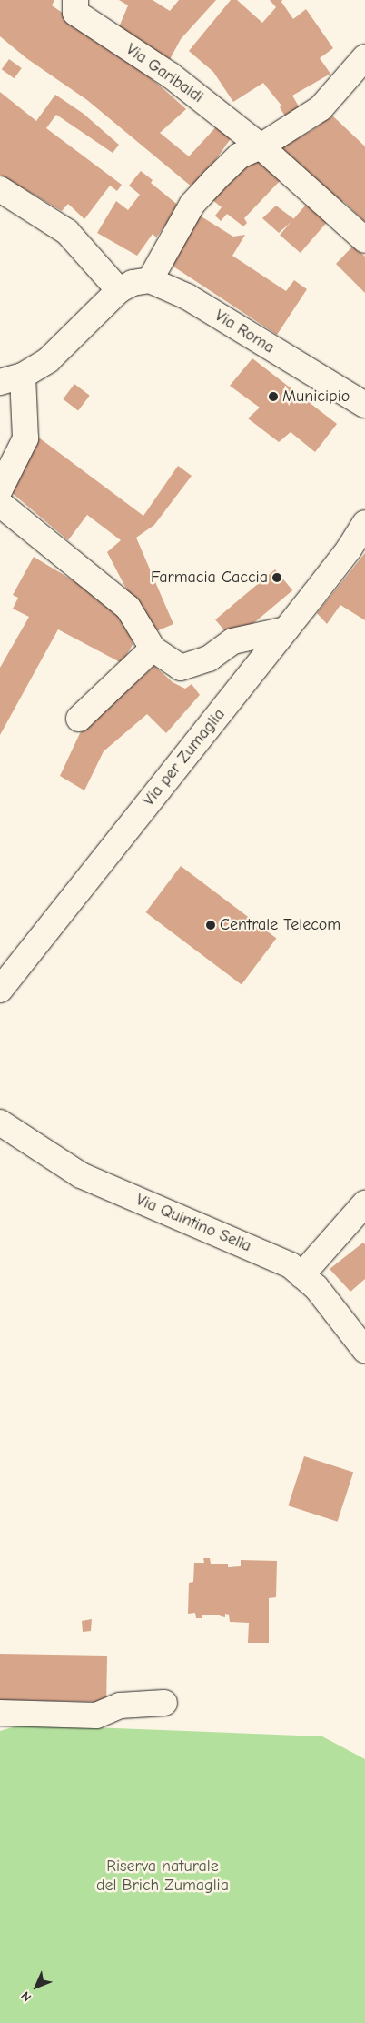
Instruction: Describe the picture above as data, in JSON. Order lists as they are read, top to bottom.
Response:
{
  "streets": {
    "street": [
      "Via Garibaldi",
      "Via Roma",
      "Via per Zumaglia",
      "Via Quintino Sella"
    ]
  },
  "parks": ["Riserva naturale del Brich Zumaglia"],
  "places": ["Municipio", "Farmacia Caccia", "Centrale Telecom"],
  "north": "bottom left"
}
